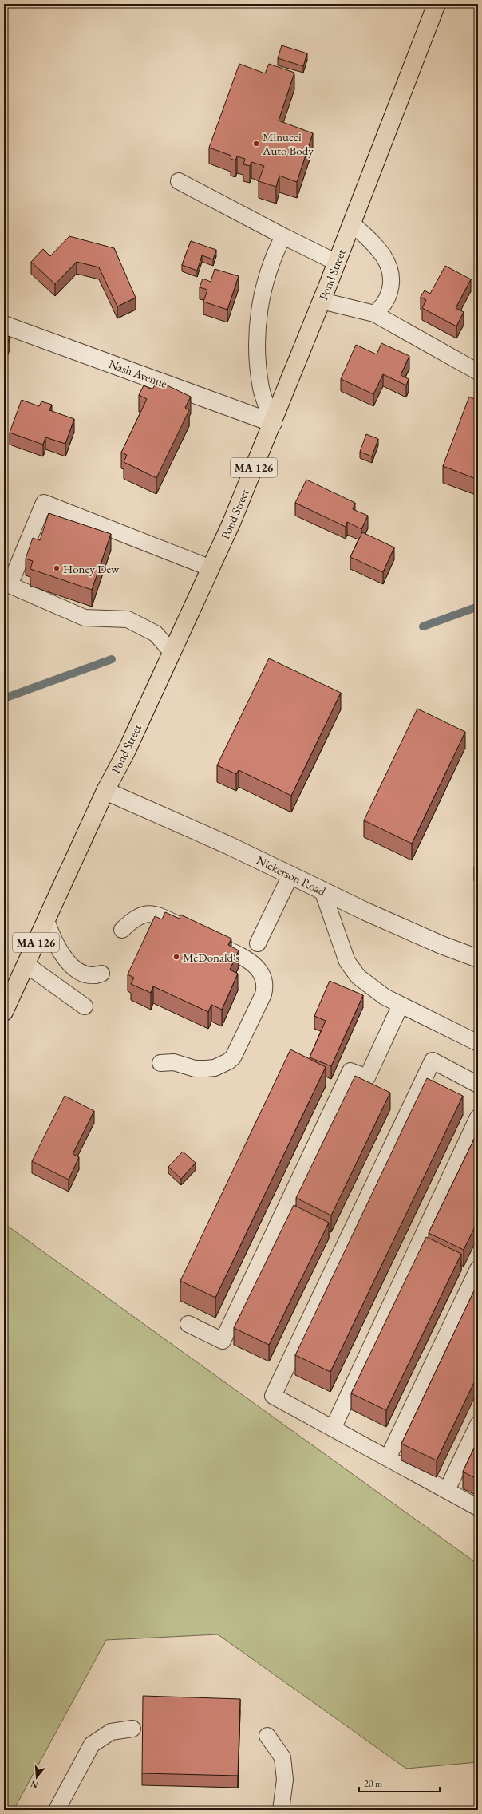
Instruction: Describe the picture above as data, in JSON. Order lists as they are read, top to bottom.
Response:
{
  "streets": {
    "main road": ["Pond Street", "MA 126"],
    "street": ["Nash Avenue", "Nickerson Road"]
  },
  "crossings": [
    ["Pond Street", "Nash Avenue"],
    ["Pond Street", "Nickerson Road"]
  ],
  "places": ["Minucci Auto Body", "Honey Dew", "McDonald's"],
  "scale_bar": "20 m",
  "north": "bottom"
}
